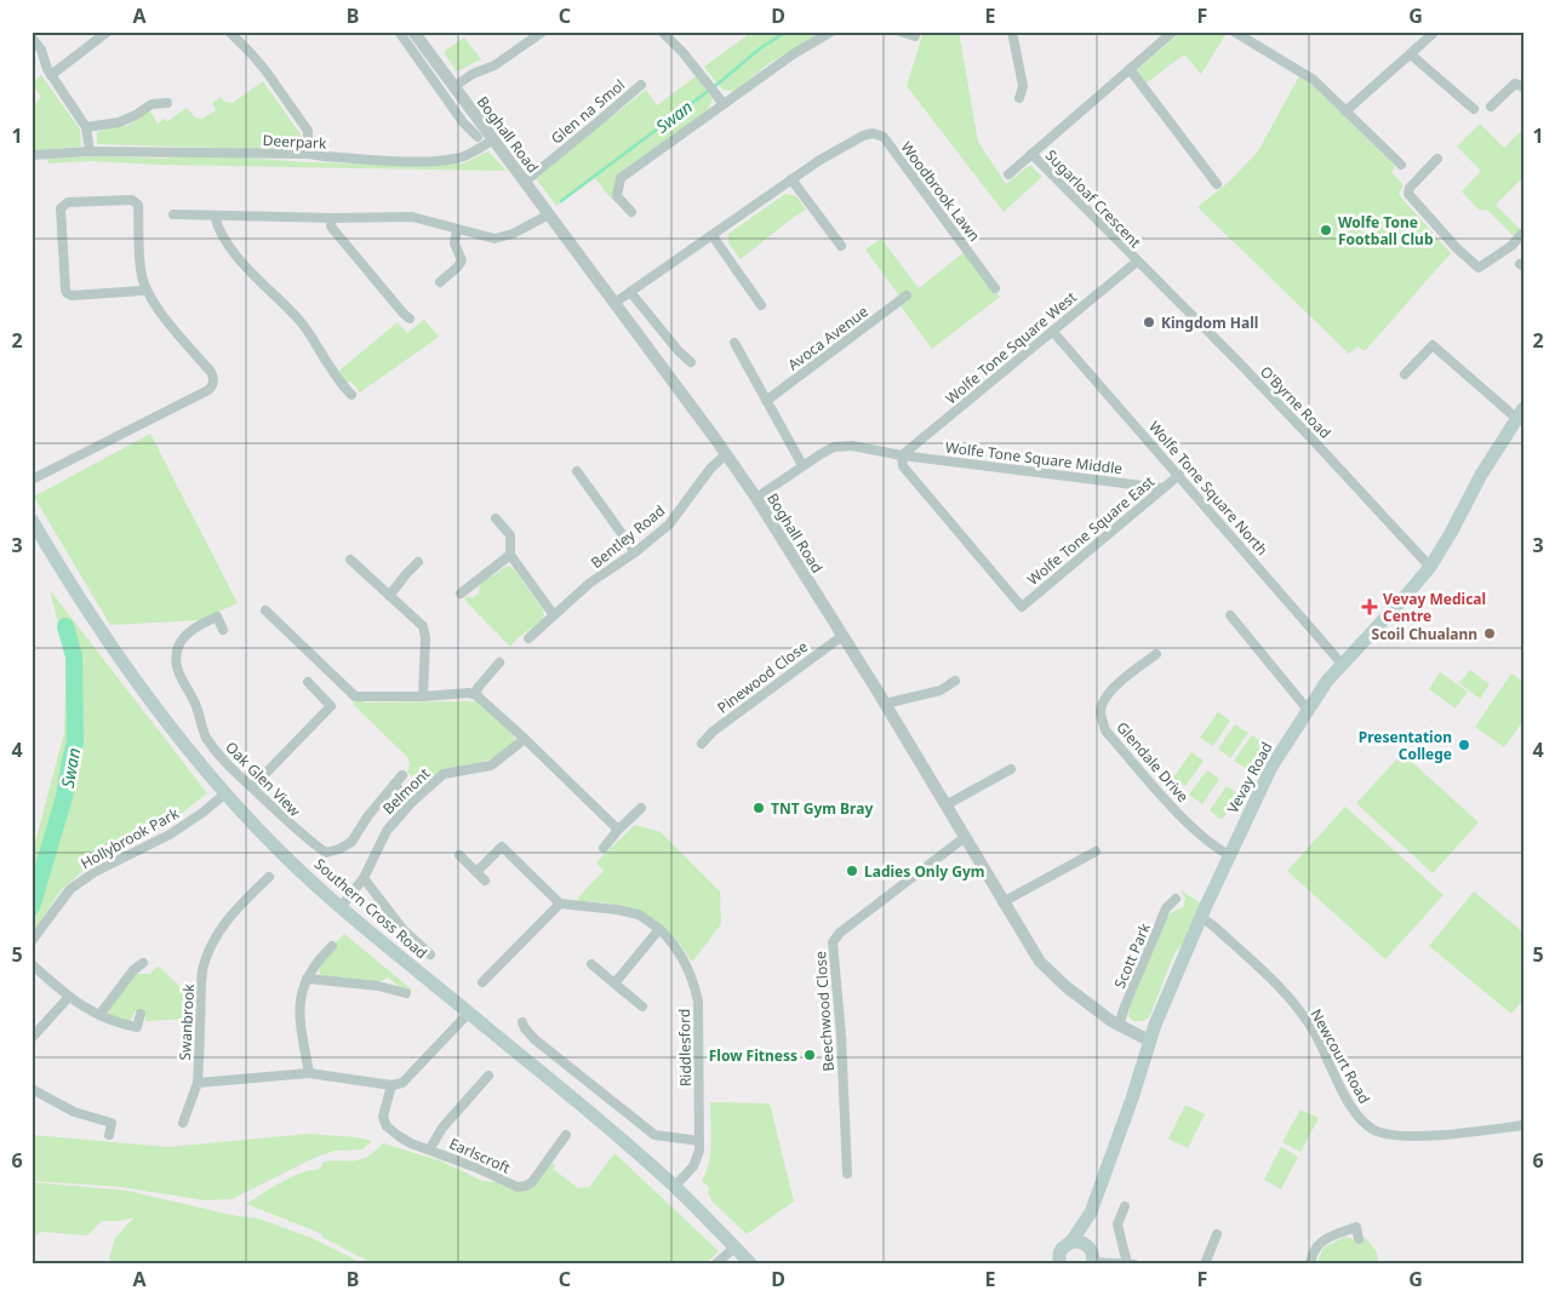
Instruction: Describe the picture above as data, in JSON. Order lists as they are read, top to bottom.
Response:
{
  "streets": {
    "main road": ["Vevay Road", "Southern Cross Road"],
    "street": [
      "Glen na Smol",
      "Boghall Road",
      "Deerpark",
      "Woodbrook Lawn",
      "Sugarloaf Crescent",
      "Avoca Avenue",
      "Wolfe Tone Square West",
      "O'Byrne Road",
      "Wolfe Tone Square Middle",
      "Wolfe Tone Square North",
      "Wolfe Tone Square East",
      "Bentley Road",
      "Pinewood Close",
      "Glendale Drive",
      "Oak Glen View",
      "Belmont",
      "Hollybrook Park",
      "Scott Park",
      "Beechwood Close",
      "Swanbrook",
      "Riddlesford",
      "Newcourt Road",
      "Earlscroft"
    ]
  },
  "crossings": [
    ["Glen na Smol", "Boghall Road"],
    ["Boghall Road", "Deerpark"],
    ["Boghall Road", "Woodbrook Lawn"],
    ["Boghall Road", "Bentley Road"],
    ["Boghall Road", "Pinewood Close"],
    ["Boghall Road", "Vevay Road"],
    ["Boghall Road", "Scott Park"],
    ["Boghall Road", "Beechwood Close"],
    ["Sugarloaf Crescent", "Wolfe Tone Square West"],
    ["Sugarloaf Crescent", "O'Byrne Road"],
    ["Wolfe Tone Square West", "O'Byrne Road"],
    ["Wolfe Tone Square West", "Wolfe Tone Square Middle"],
    ["Wolfe Tone Square West", "Wolfe Tone Square North"],
    ["Wolfe Tone Square West", "Wolfe Tone Square East"],
    ["O'Byrne Road", "Vevay Road"],
    ["Wolfe Tone Square Middle", "Wolfe Tone Square East"],
    ["Wolfe Tone Square North", "Wolfe Tone Square East"],
    ["Wolfe Tone Square North", "Vevay Road"],
    ["Glendale Drive", "Vevay Road"],
    ["Vevay Road", "Newcourt Road"],
    ["Belmont", "Southern Cross Road"],
    ["Hollybrook Park", "Southern Cross Road"],
    ["Southern Cross Road", "Riddlesford"],
    ["Swanbrook", "Earlscroft"]
  ],
  "water": ["Swan"],
  "places": {
    "other": [
      "Wolfe Tone Football Club",
      "Kingdom Hall",
      "Scoil Chualann",
      "Presentation College",
      "TNT Gym Bray",
      "Ladies Only Gym",
      "Flow Fitness"
    ],
    "health": ["Vevay Medical Centre"]
  },
  "grid": {
    "columns": [
      "A",
      "B",
      "C",
      "D",
      "E",
      "F",
      "G"
    ],
    "rows": [
      "1",
      "2",
      "3",
      "4",
      "5",
      "6"
    ]
  }
}
